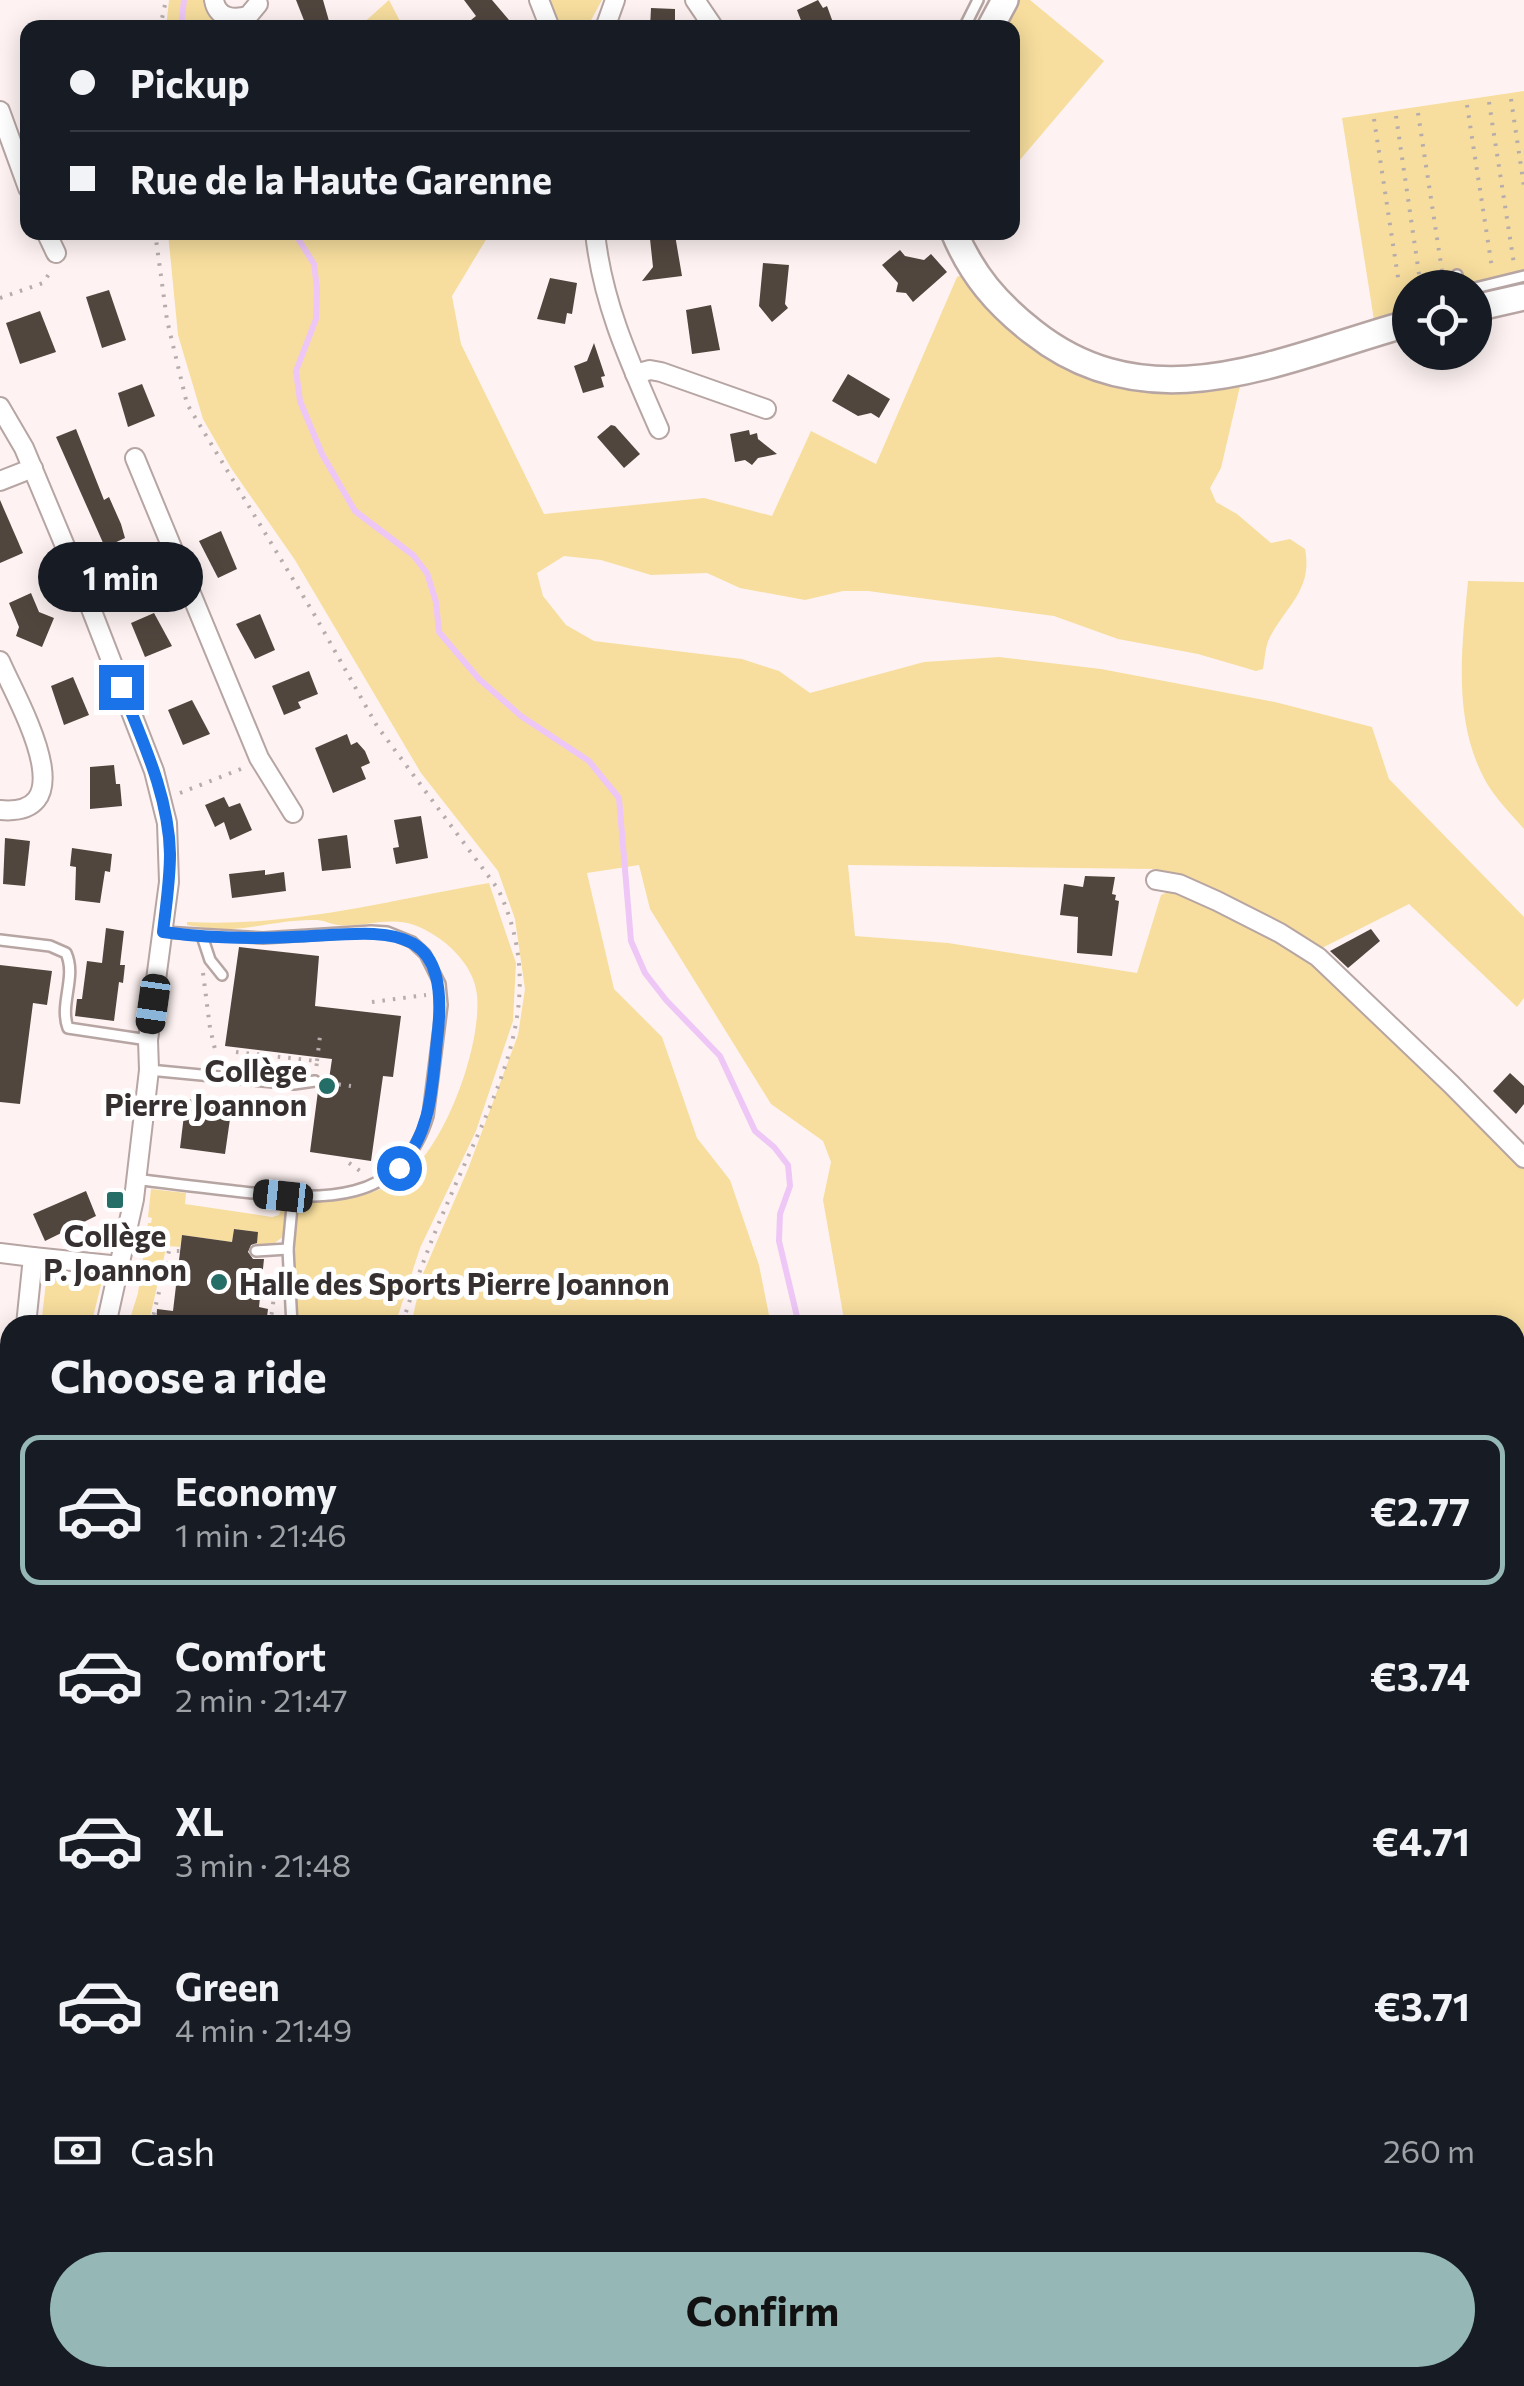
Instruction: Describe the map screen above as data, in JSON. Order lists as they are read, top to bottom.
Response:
{
  "places": {
    "other": ["Collège Pierre Joannon", "Halle des Sports Pierre Joannon"],
    "transit": ["Collège P. Joannon"]
  },
  "page": {
    "banner": ["Pickup", "Rue de la Haute Garenne"],
    "bubble": "1 min",
    "heading": "Choose a ride",
    "list": [
      {
        "name": "Economy",
        "note": "1 min · 21:46",
        "value": "€2.77"
      },
      {
        "name": "Comfort",
        "note": "2 min · 21:47",
        "value": "€3.74"
      },
      {
        "name": "XL",
        "note": "3 min · 21:48",
        "value": "€4.71"
      },
      {
        "name": "Green",
        "note": "4 min · 21:49",
        "value": "€3.71"
      }
    ],
    "pay": ["Cash", "260 m"],
    "buttons": "Confirm"
  }
}
